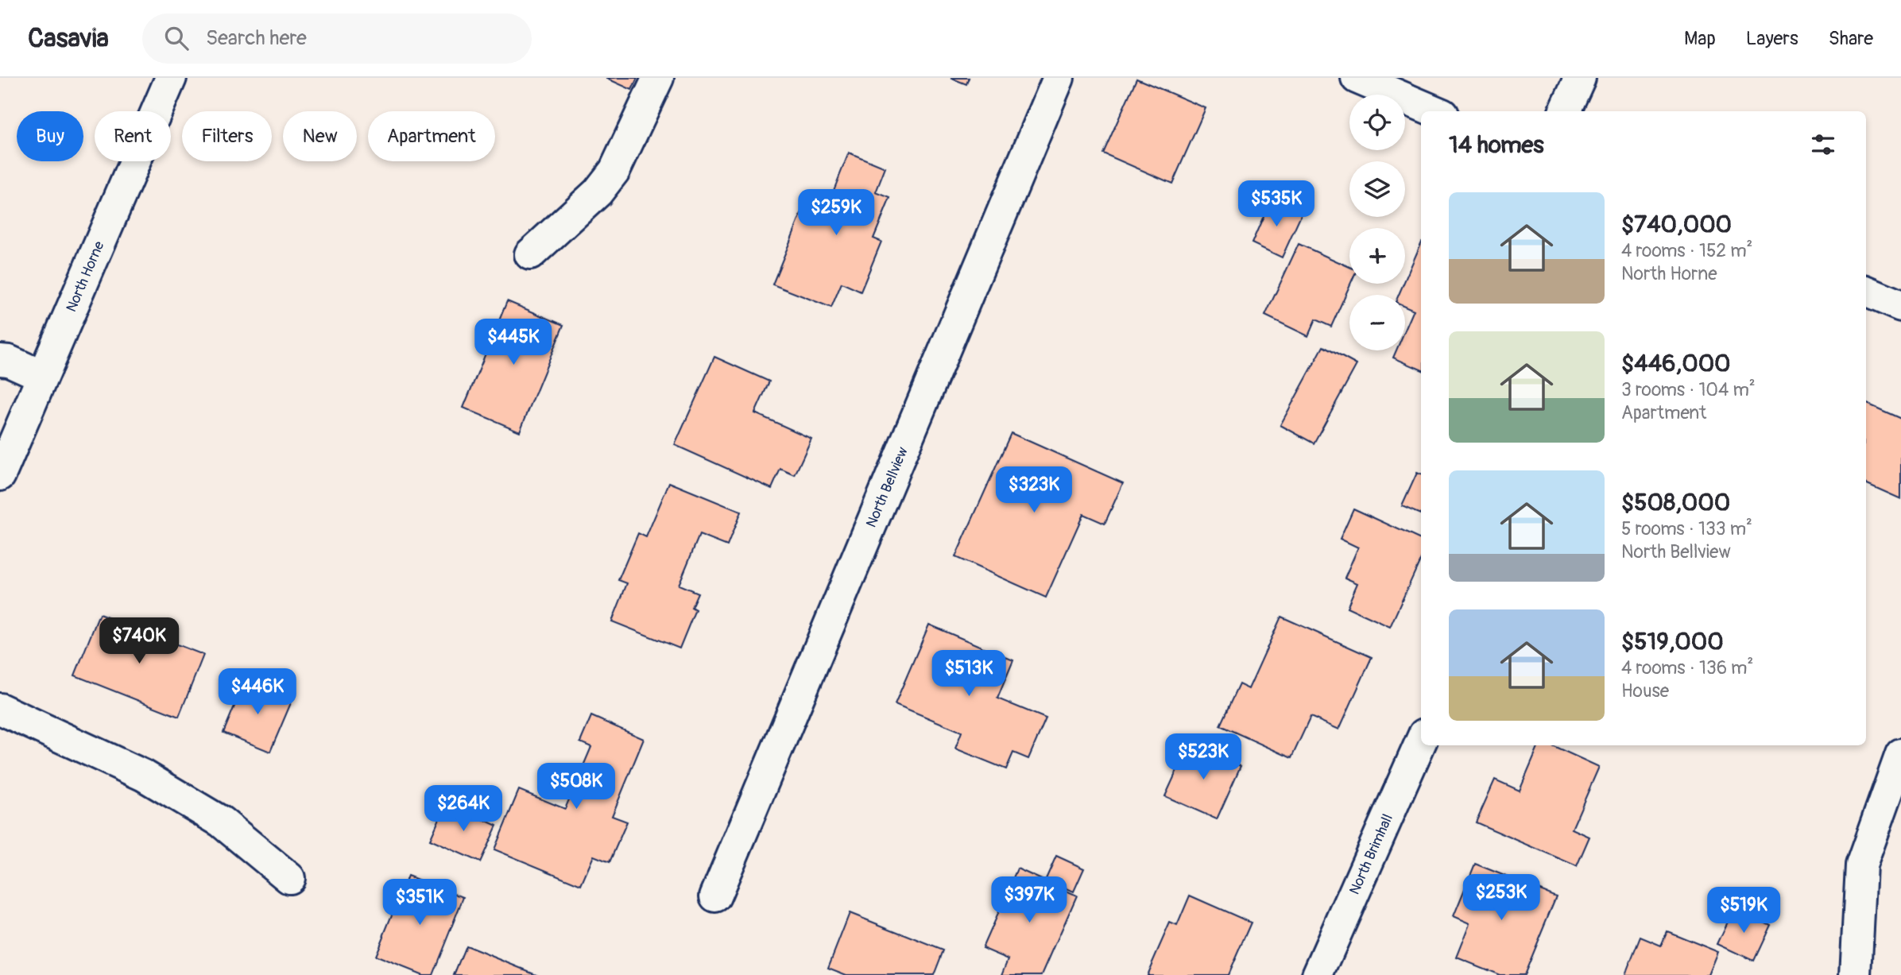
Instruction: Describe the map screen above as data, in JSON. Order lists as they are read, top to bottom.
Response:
{
  "streets": {
    "street": ["North Horne", "North Bellview", "North Brimhall"]
  },
  "page": {
    "header": "Casavia",
    "search": "Search here",
    "nav": ["Map", "Layers", "Share"],
    "map_buttons": ["+", "−"],
    "chip": [
      "Buy",
      "Rent",
      "Filters",
      "New",
      "Apartment"
    ],
    "heading": "14 homes",
    "list": [
      {
        "name": "$740,000",
        "note": "4 rooms · 152 m² · North Horne"
      },
      {
        "name": "$446,000",
        "note": "3 rooms · 104 m² · Apartment"
      },
      {
        "name": "$508,000",
        "note": "5 rooms · 133 m² · North Bellview"
      },
      {
        "name": "$519,000",
        "note": "4 rooms · 136 m² · House"
      }
    ],
    "price": [
      "$535K",
      "$259K",
      "$445K",
      "$323K",
      "$740K",
      "$513K",
      "$446K",
      "$523K",
      "$508K",
      "$264K",
      "$253K",
      "$397K",
      "$351K",
      "$519K"
    ]
  }
}
